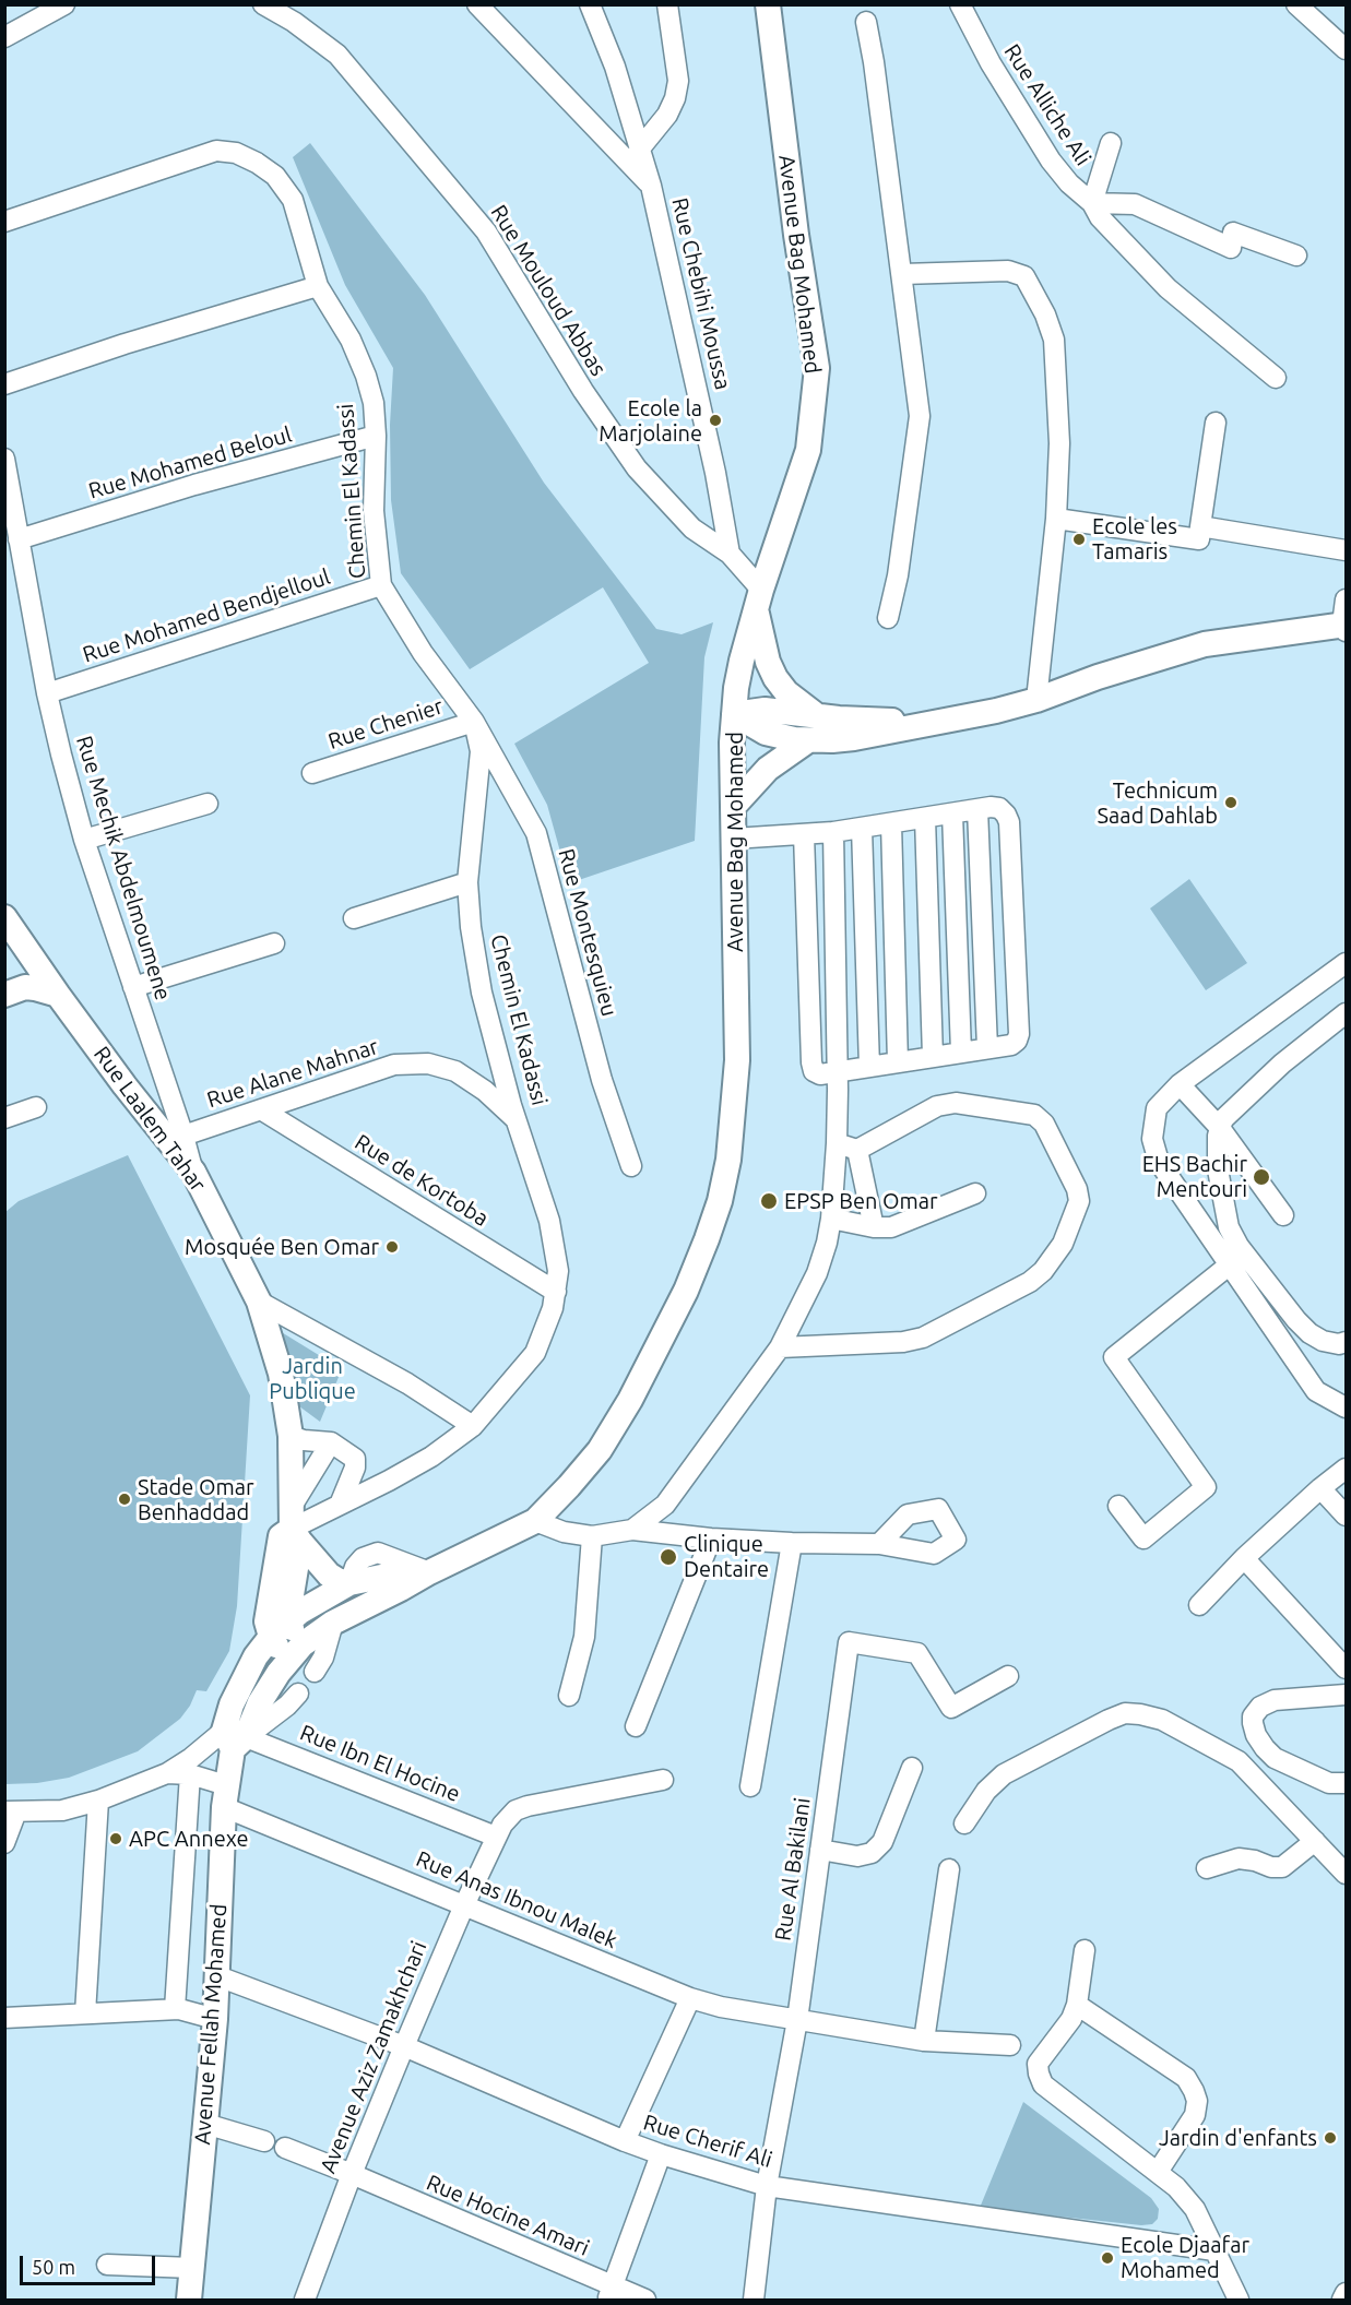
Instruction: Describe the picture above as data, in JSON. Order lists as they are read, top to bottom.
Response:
{
  "streets": {
    "main road": ["Avenue Bag Mohamed", "Rue Laalem Tahar", "Avenue Fellah Mohamed"],
    "street": [
      "Rue Alliche Ali",
      "Rue Mouloud Abbas",
      "Rue Chebihi Moussa",
      "Rue Mohamed Beloul",
      "Chemin El Kadassi",
      "Rue Mohamed Bendjelloul",
      "Rue Chenier",
      "Rue Mechik Abdelmoumene",
      "Rue Montesquieu",
      "Rue Alane Mahnar",
      "Rue de Kortoba",
      "Rue Ibn El Hocine",
      "Rue Al Bakilani",
      "Rue Anas Ibnou Malek",
      "Avenue Aziz Zamakhchari",
      "Rue Cherif Ali",
      "Rue Hocine Amari"
    ]
  },
  "crossings": [
    ["Rue Mouloud Abbas", "Rue Chebihi Moussa"],
    ["Rue Mohamed Beloul", "Chemin El Kadassi"],
    ["Rue Mohamed Beloul", "Rue Mechik Abdelmoumene"],
    ["Chemin El Kadassi", "Rue Mohamed Bendjelloul"],
    ["Chemin El Kadassi", "Rue Chenier"],
    ["Chemin El Kadassi", "Rue Montesquieu"],
    ["Chemin El Kadassi", "Rue Alane Mahnar"],
    ["Chemin El Kadassi", "Rue Laalem Tahar"],
    ["Chemin El Kadassi", "Rue de Kortoba"],
    ["Rue Mohamed Bendjelloul", "Rue Mechik Abdelmoumene"],
    ["Rue Chenier", "Rue Montesquieu"],
    ["Rue Mechik Abdelmoumene", "Rue Alane Mahnar"],
    ["Rue Mechik Abdelmoumene", "Rue Laalem Tahar"],
    ["Rue Alane Mahnar", "Rue de Kortoba"],
    ["Rue Ibn El Hocine", "Avenue Fellah Mohamed"],
    ["Rue Ibn El Hocine", "Avenue Aziz Zamakhchari"],
    ["Rue Al Bakilani", "Rue Anas Ibnou Malek"],
    ["Rue Al Bakilani", "Rue Cherif Ali"],
    ["Rue Anas Ibnou Malek", "Avenue Fellah Mohamed"],
    ["Rue Anas Ibnou Malek", "Avenue Aziz Zamakhchari"],
    ["Avenue Fellah Mohamed", "Rue Cherif Ali"],
    ["Avenue Aziz Zamakhchari", "Rue Cherif Ali"],
    ["Avenue Aziz Zamakhchari", "Rue Hocine Amari"]
  ],
  "parks": ["Jardin Publique"],
  "places": [
    "Ecole la Marjolaine",
    "Ecole les Tamaris",
    "Technicum Saad Dahlab",
    "EHS Bachir Mentouri",
    "EPSP Ben Omar",
    "Mosquée Ben Omar",
    "Stade Omar Benhaddad",
    "Clinique Dentaire",
    "APC Annexe",
    "Jardin d'enfants",
    "Ecole Djaafar Mohamed"
  ],
  "scale_bar": "50 m"
}
